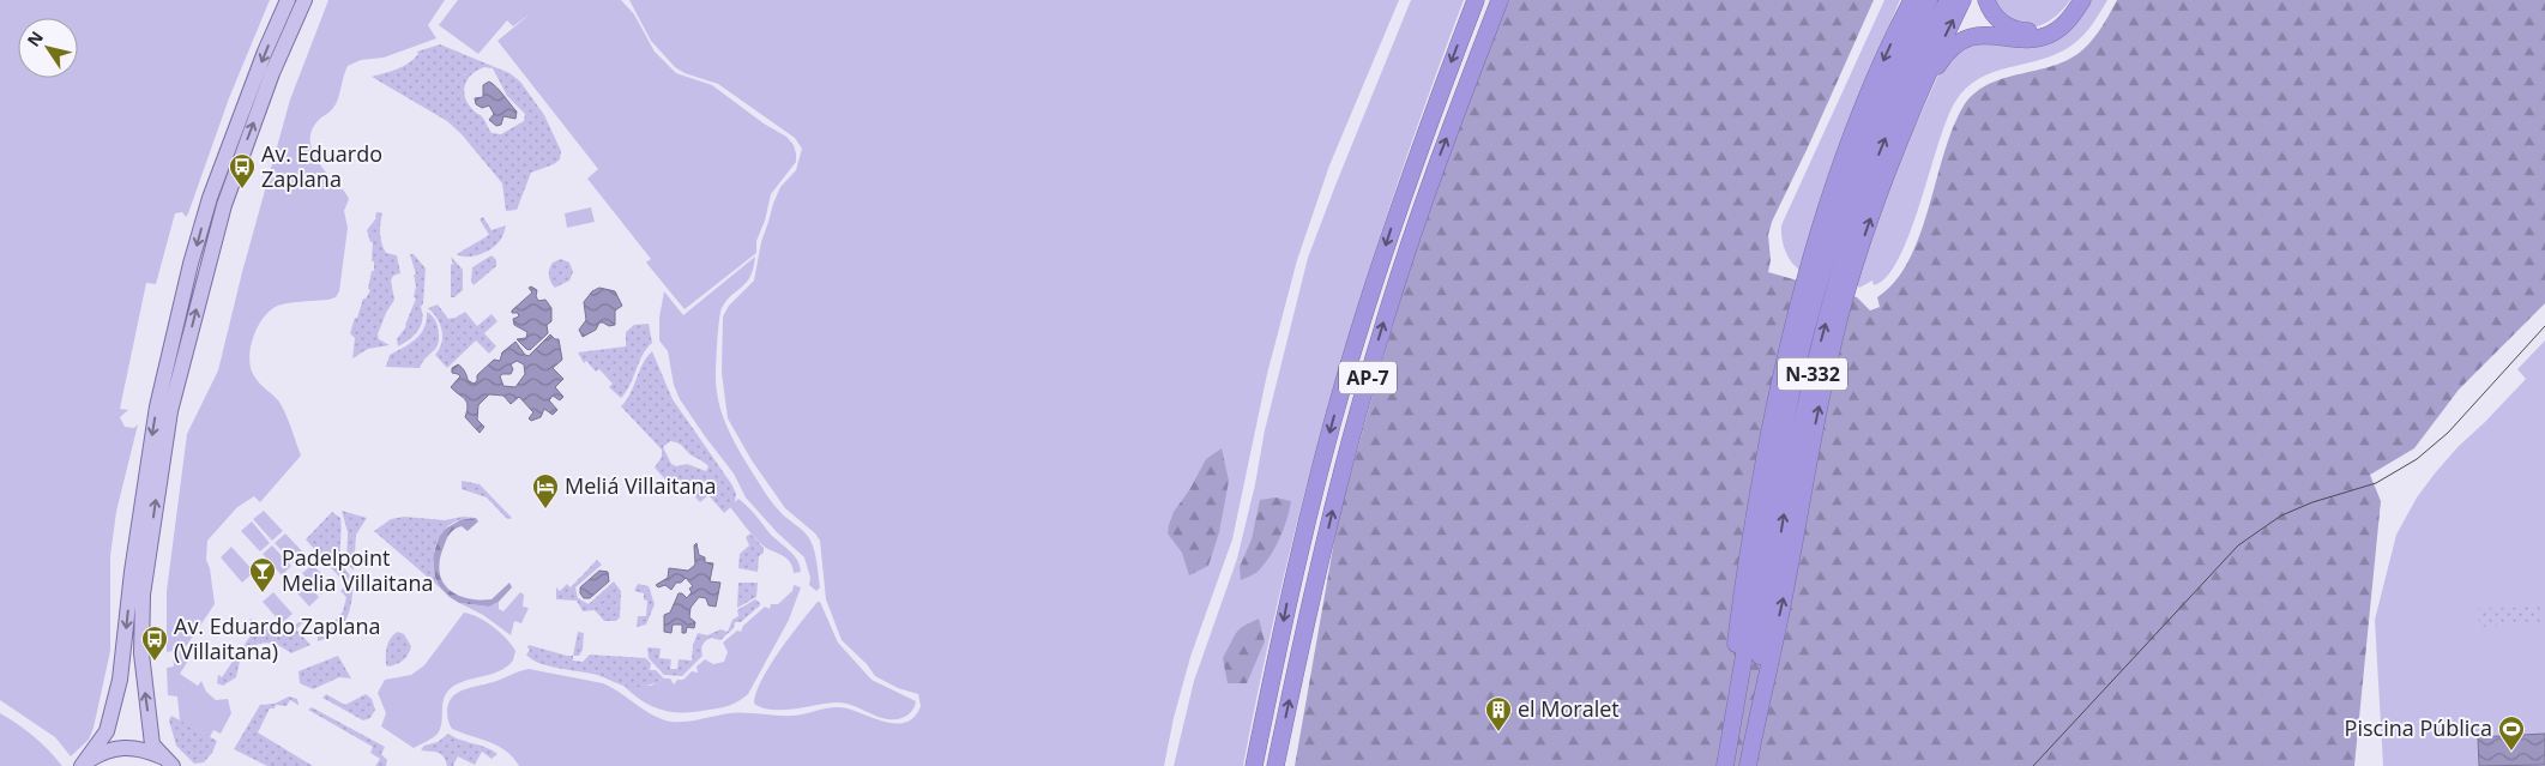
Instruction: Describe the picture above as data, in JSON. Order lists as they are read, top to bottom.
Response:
{
  "streets": {
    "highway": ["N-332", "AP-7"]
  },
  "places": {
    "bus stop": ["Av. Eduardo Zaplana", "Av. Eduardo Zaplana (Villaitana)"],
    "hotel": ["Meliá Villaitana"],
    "bar": ["Padelpoint Melia Villaitana"],
    "building": ["el Moralet"],
    "sports": ["Piscina Pública"]
  },
  "north": "top left"
}
